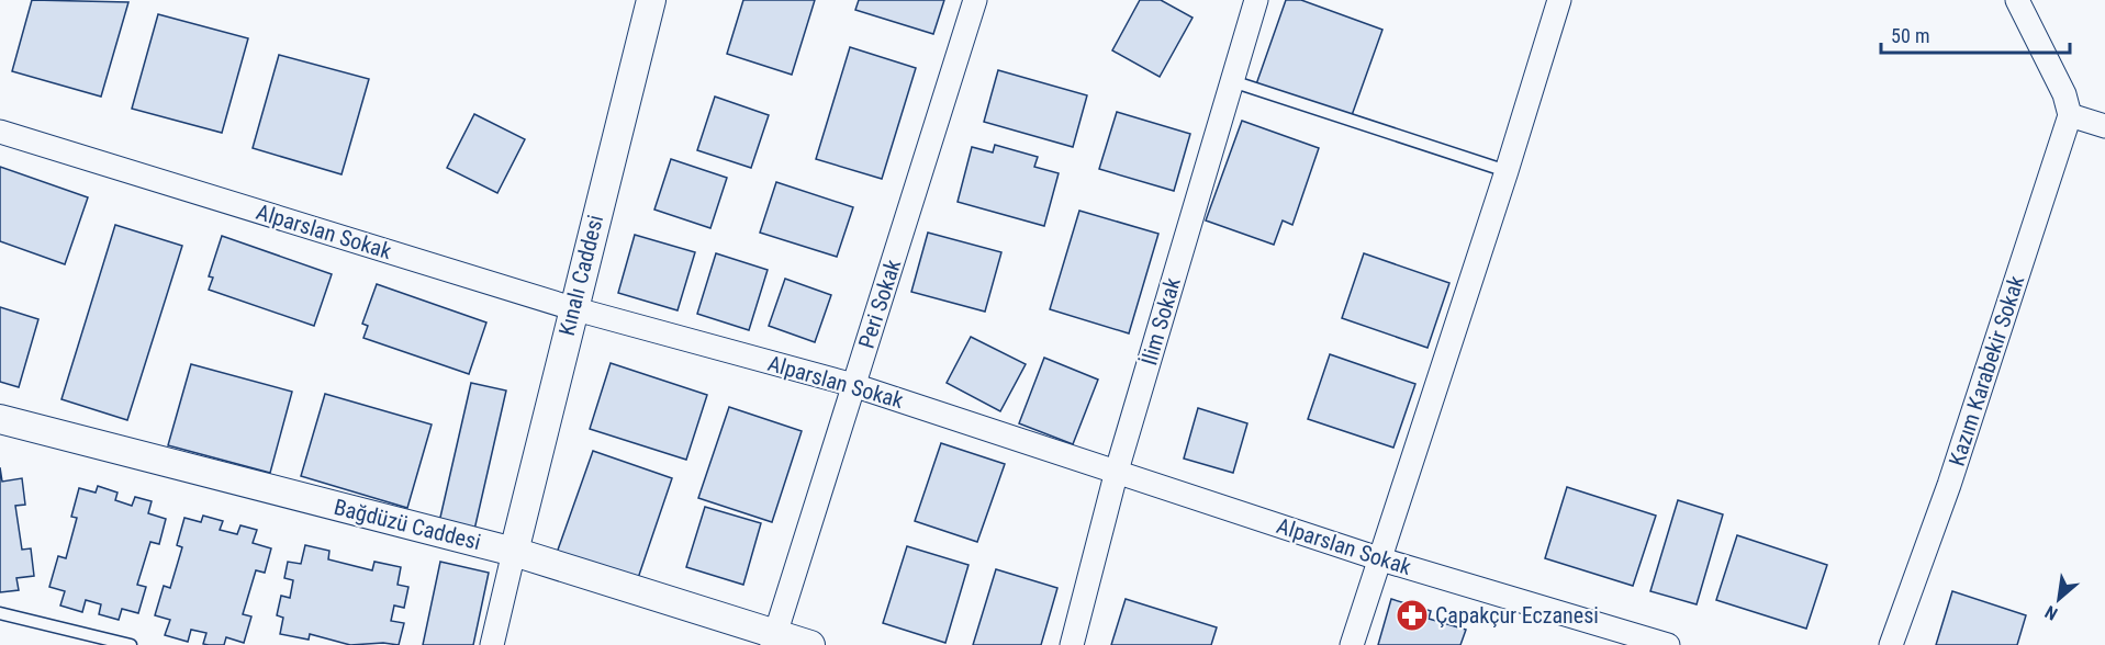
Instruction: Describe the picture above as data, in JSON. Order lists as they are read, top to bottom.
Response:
{
  "streets": {
    "street": [
      "Alparslan Sokak",
      "Kınalı Caddesi",
      "Peri Sokak",
      "İlim Sokak",
      "Kazım Karabekir Sokak",
      "Bağdüzü Caddesi"
    ]
  },
  "crossings": [
    ["Alparslan Sokak", "Kınalı Caddesi"],
    ["Alparslan Sokak", "Peri Sokak"],
    ["Alparslan Sokak", "İlim Sokak"],
    ["Kınalı Caddesi", "Bağdüzü Caddesi"],
    ["Peri Sokak", "Bağdüzü Caddesi"]
  ],
  "places": {
    "pharmacy": ["Çapakçur Eczanesi"]
  },
  "scale_bar": "50 m",
  "north": "bottom left"
}
